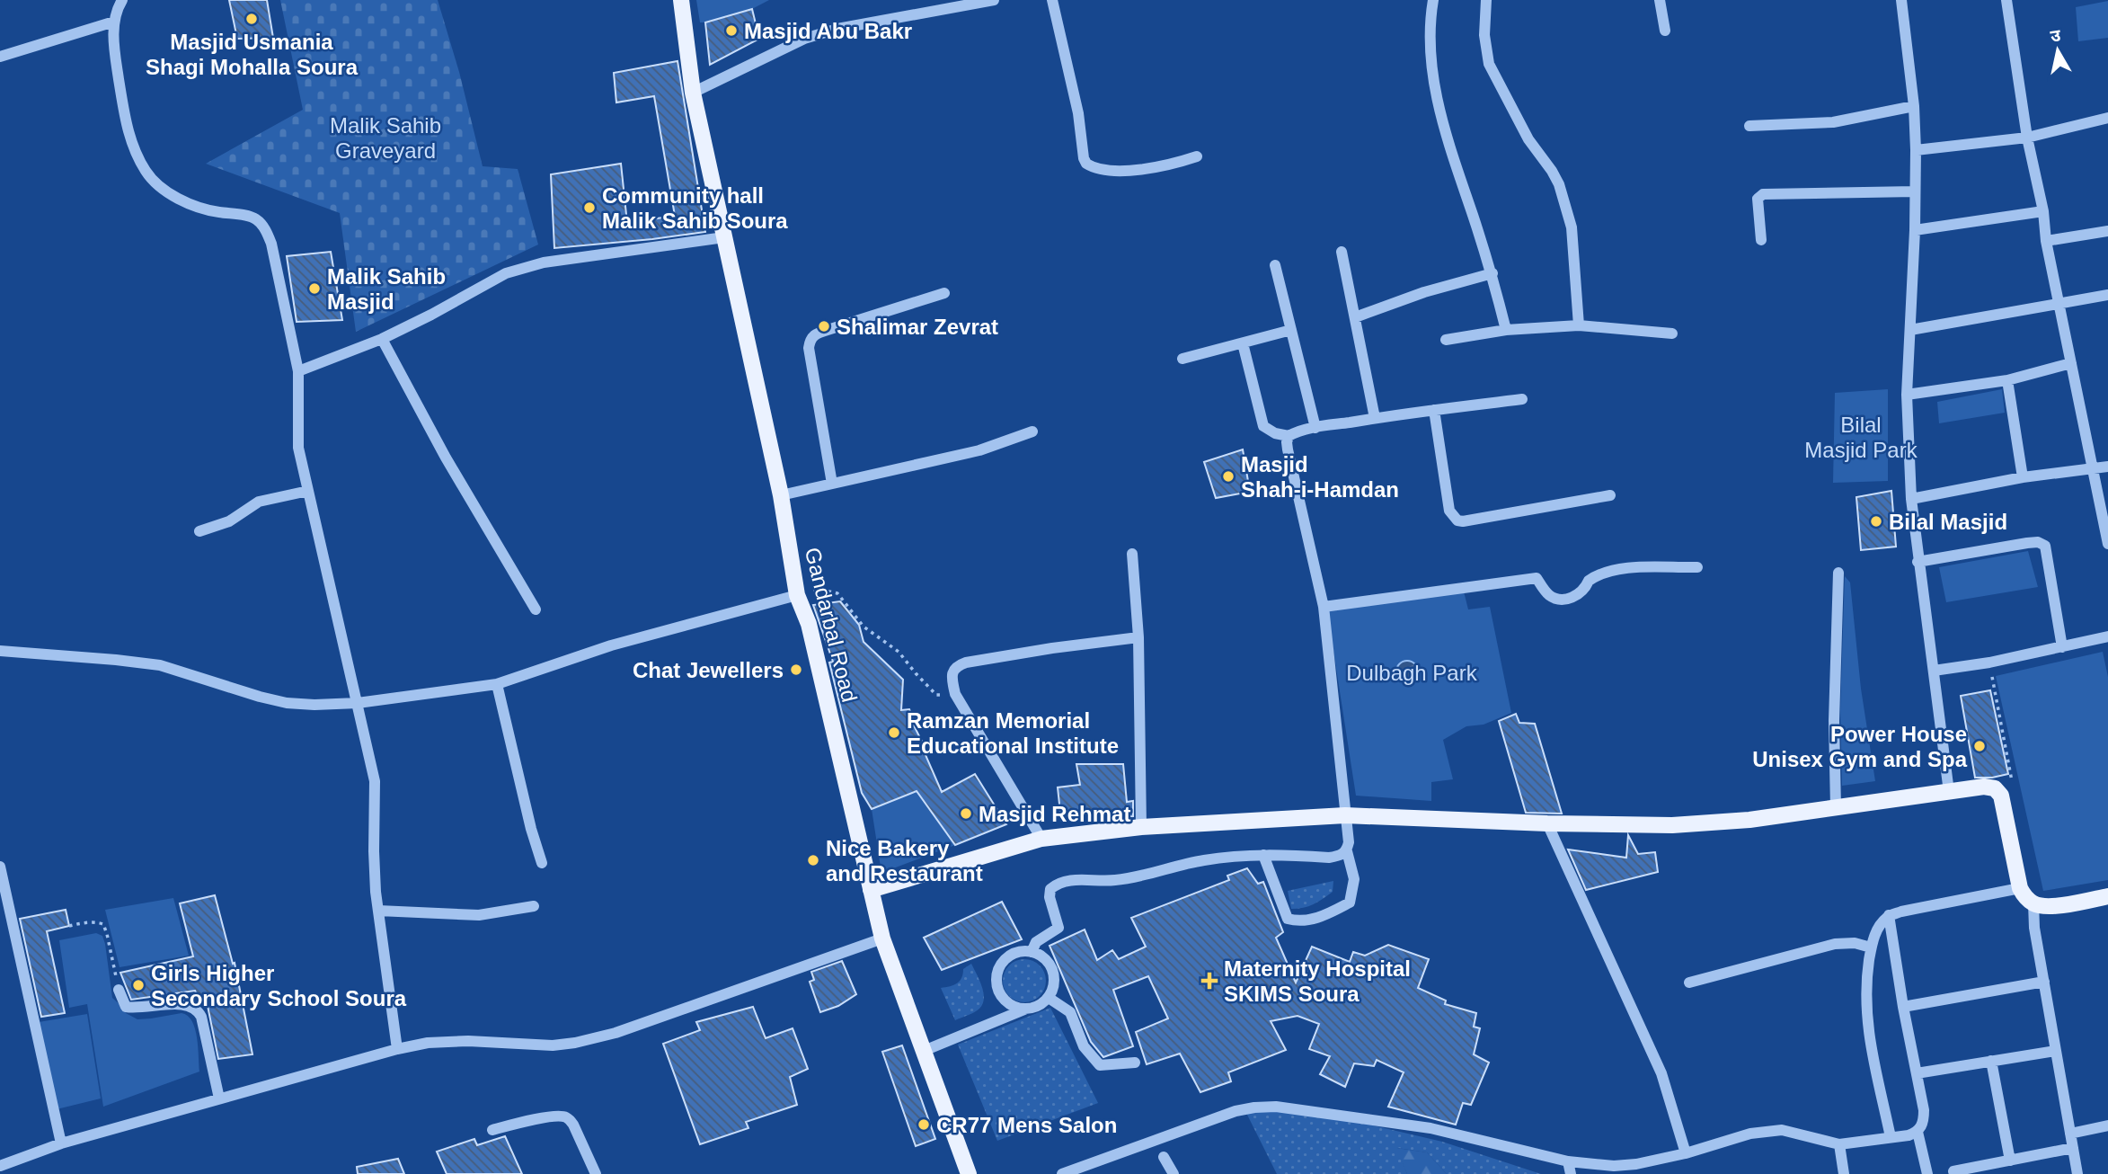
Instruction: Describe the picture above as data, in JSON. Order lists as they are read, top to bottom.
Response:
{
  "streets": {
    "main road": ["Gandarbal Road"]
  },
  "parks": ["Malik Sahib Graveyard", "Bilal Masjid Park", "Dulbagh Park"],
  "places": {
    "other": [
      "Masjid Usmania Shagi Mohalla Soura",
      "Masjid Abu Bakr",
      "Community hall Malik Sahib Soura",
      "Malik Sahib Masjid",
      "Shalimar Zevrat",
      "Masjid Shah-i-Hamdan",
      "Bilal Masjid",
      "Chat Jewellers",
      "Ramzan Memorial Educational Institute",
      "Power House Unisex Gym and Spa",
      "Masjid Rehmat",
      "Nice Bakery and Restaurant",
      "Girls Higher Secondary School Soura",
      "CR77 Mens Salon"
    ],
    "health": ["Maternity Hospital SKIMS Soura"]
  },
  "north": "top"
}
